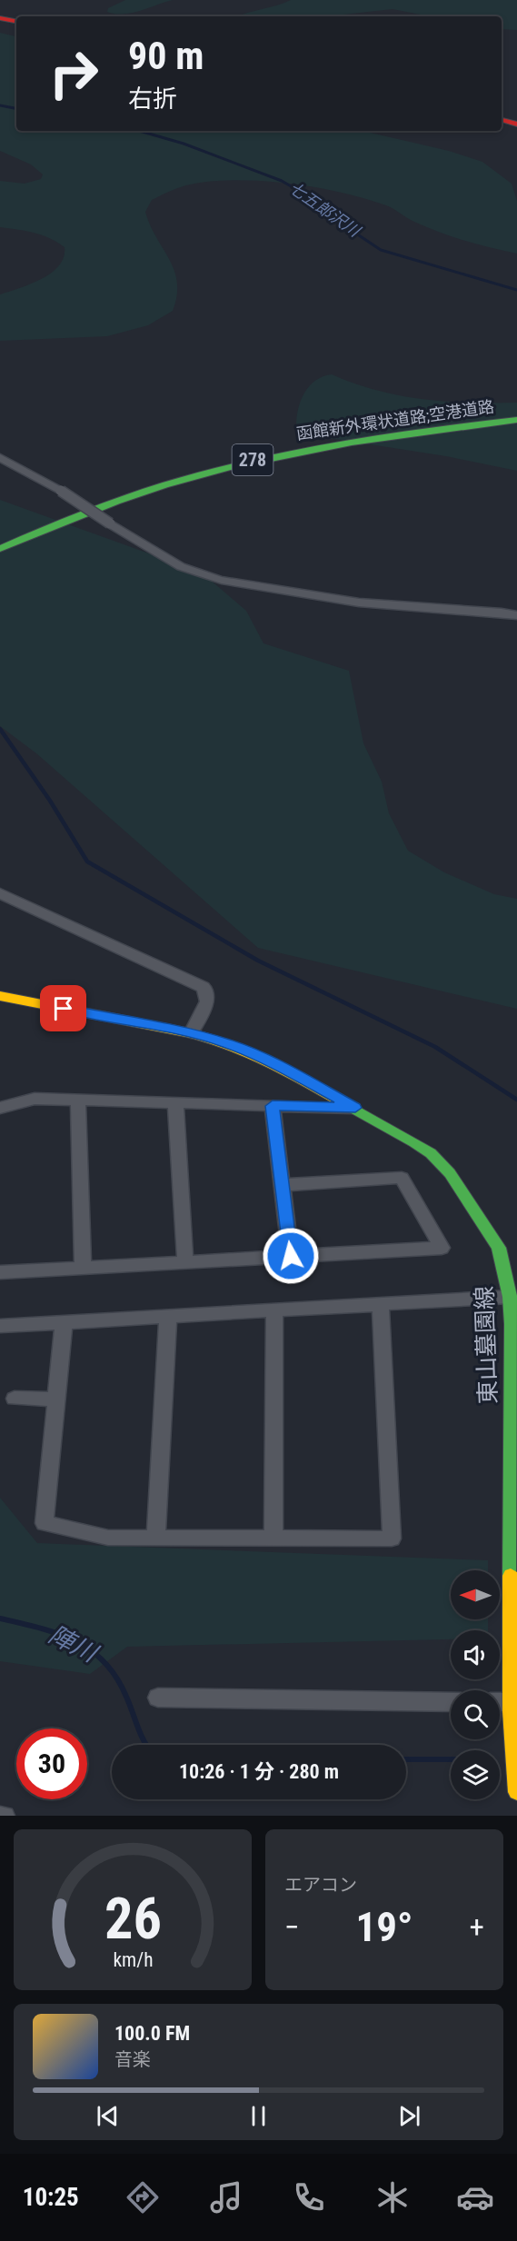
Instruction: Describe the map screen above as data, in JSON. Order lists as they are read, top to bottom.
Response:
{
  "streets": {
    "main road": ["函館新外環状道路;空港道路", "278", "東山墓園線"]
  },
  "water": ["七五郎沢川", "陣川"],
  "north": "left",
  "page": {
    "turn": ["90 m", "右折"],
    "limit": "30",
    "trip": "10:26 · 1 分 · 280 m",
    "tile": "エアコン",
    "heat": ["−", "19°", "+"],
    "song": ["100.0 FM", "音楽"],
    "tabs": "10:25",
    "gauge": ["26", "km/h"]
  }
}
